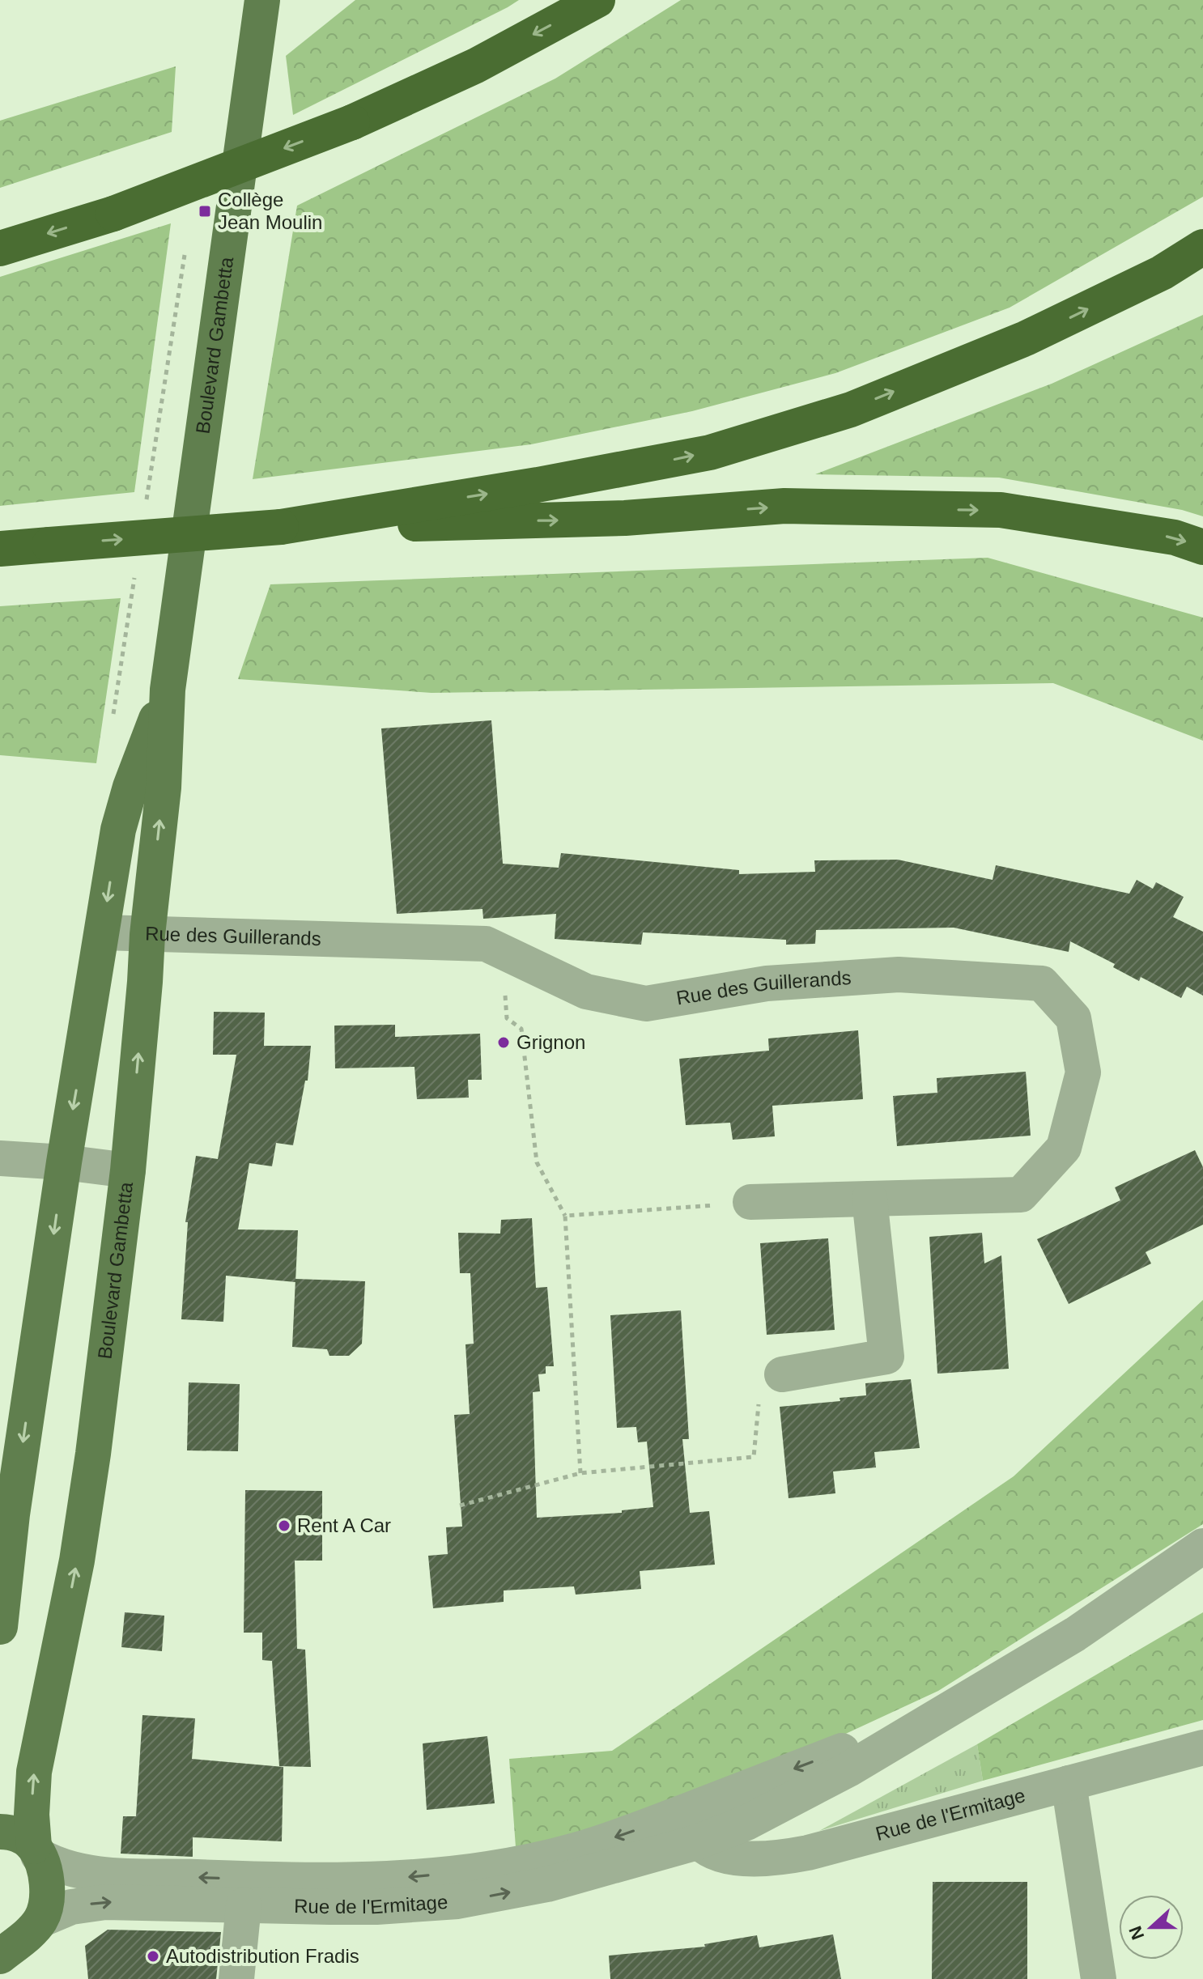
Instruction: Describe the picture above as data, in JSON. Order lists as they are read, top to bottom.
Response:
{
  "streets": {
    "main road": ["Boulevard Gambetta"],
    "street": ["Rue des Guillerands", "Rue de l'Ermitage"]
  },
  "crossings": [
    ["Boulevard Gambetta", "Rue des Guillerands"],
    ["Boulevard Gambetta", "Rue de l'Ermitage"]
  ],
  "places": {
    "transit": ["Collège Jean Moulin"],
    "other": ["Grignon", "Rent A Car", "Autodistribution Fradis"]
  },
  "north": "left"
}
